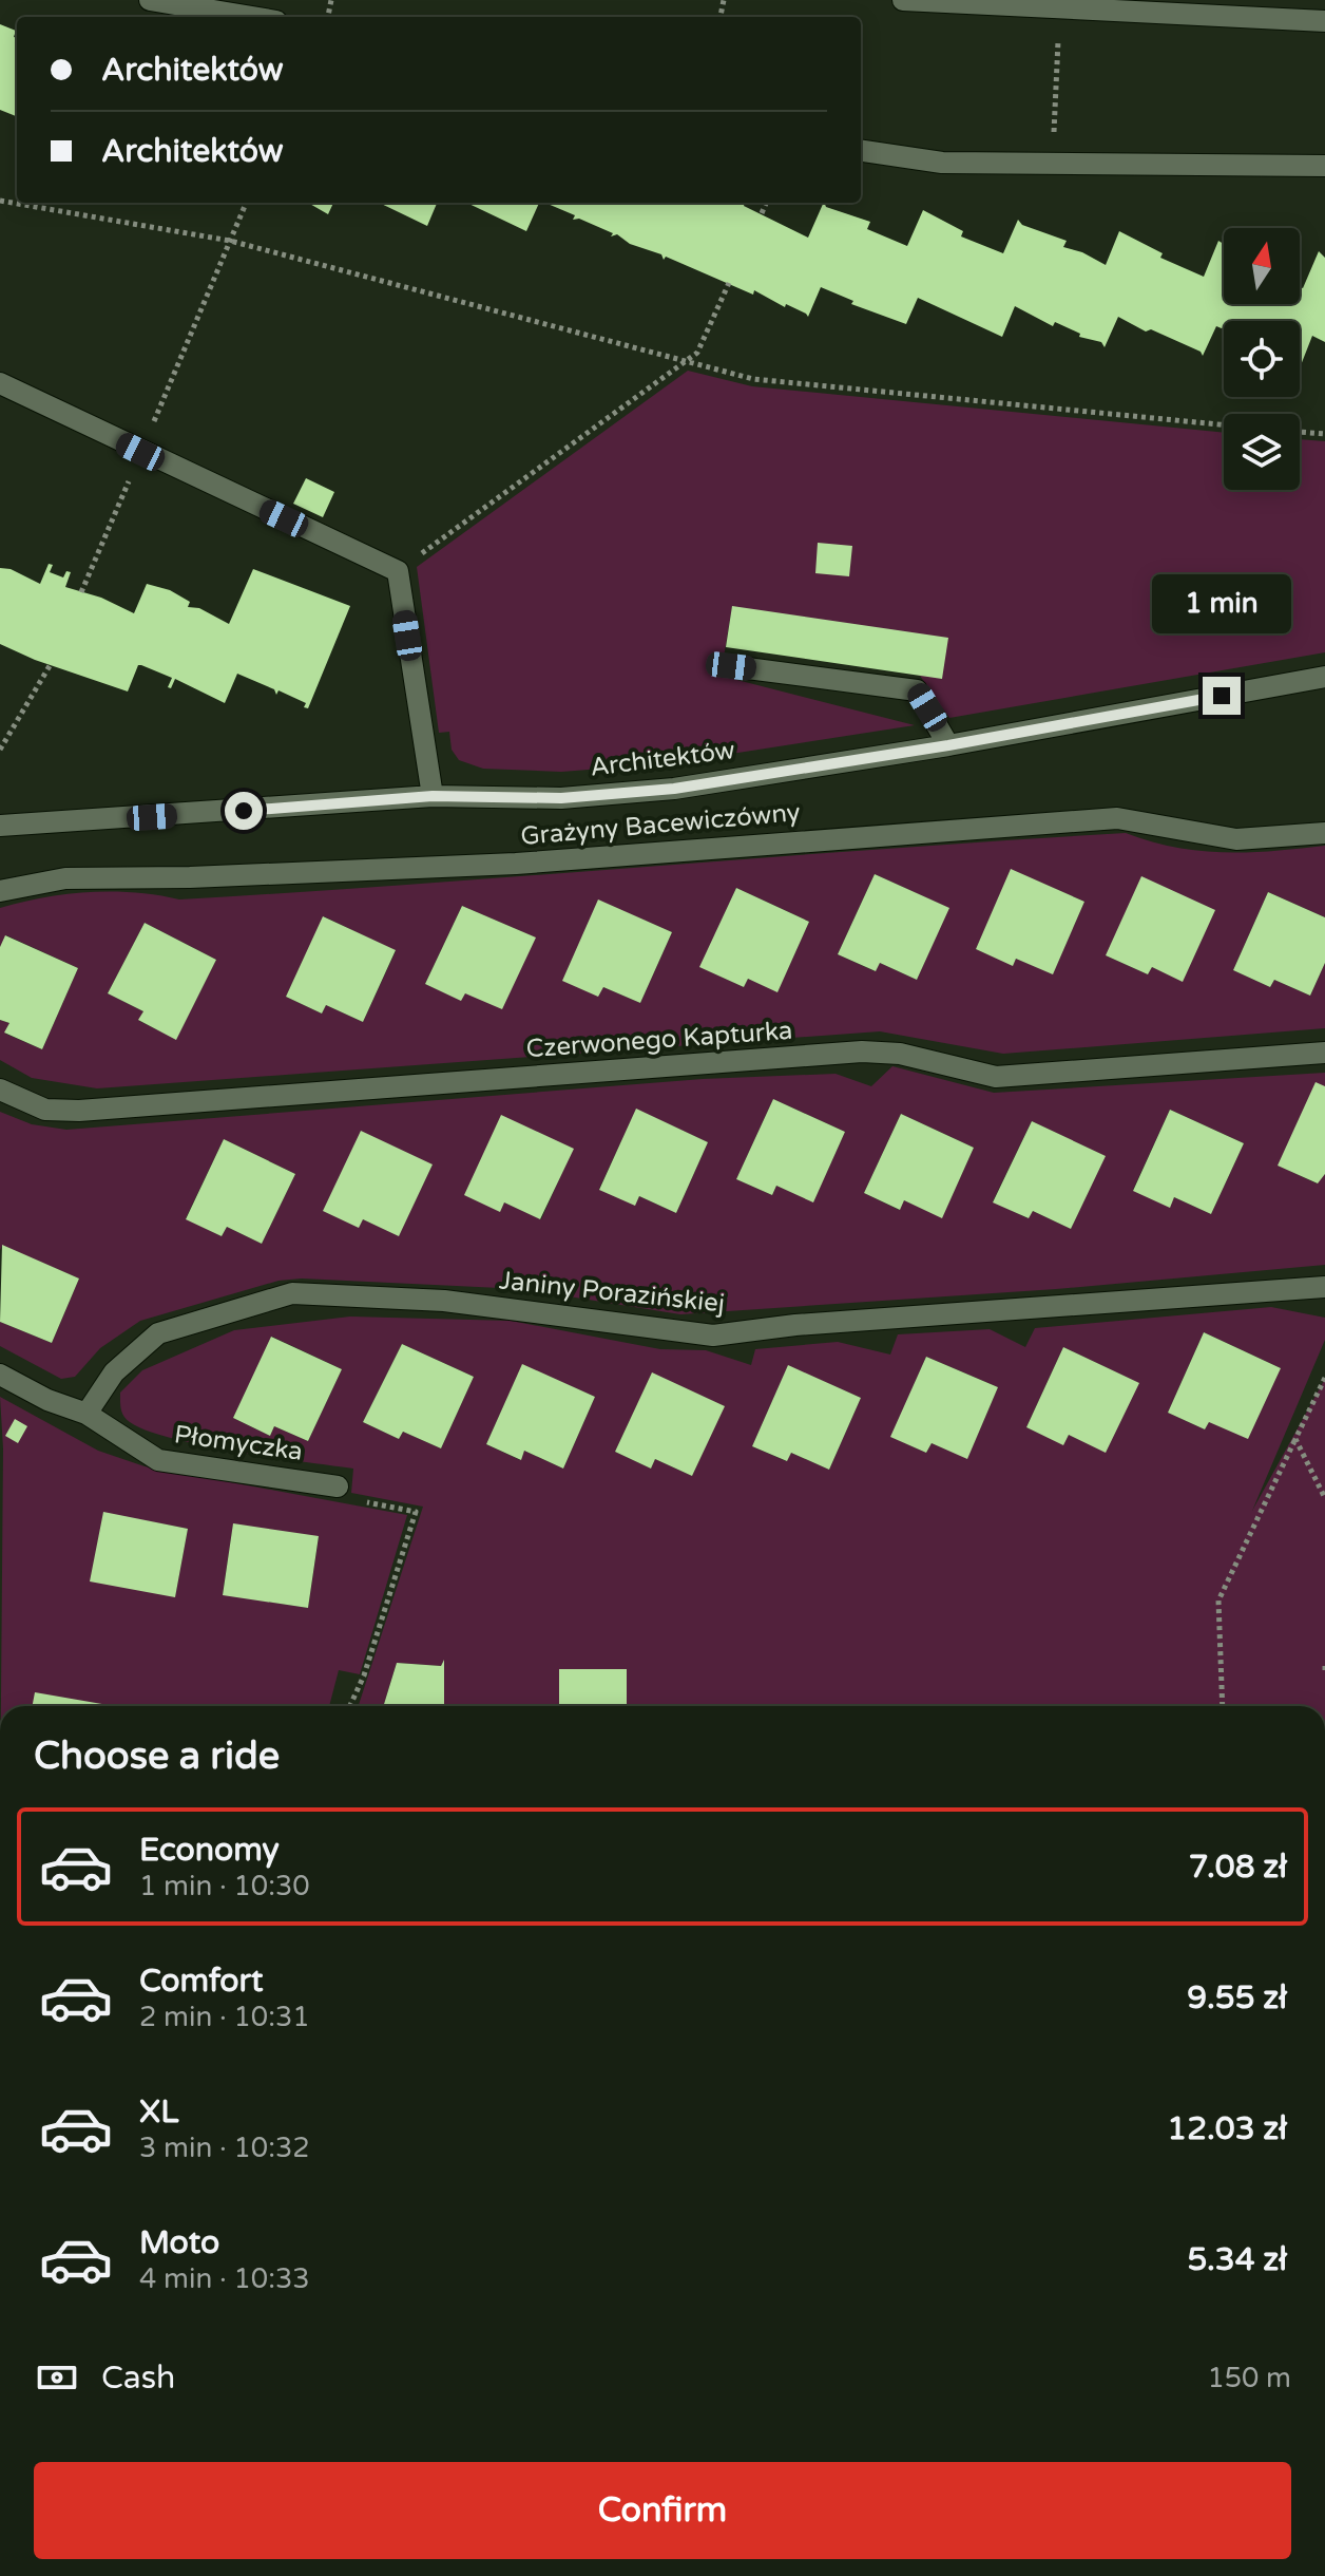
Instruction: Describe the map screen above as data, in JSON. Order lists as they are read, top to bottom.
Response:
{
  "streets": {
    "street": [
      "Architektów",
      "Grażyny Bacewiczówny",
      "Czerwonego Kapturka",
      "Janiny Porazińskiej",
      "Płomyczka"
    ]
  },
  "crossings": [
    ["Janiny Porazińskiej", "Płomyczka"]
  ],
  "north": "top",
  "page": {
    "banner": ["Architektów", "Architektów"],
    "bubble": "1 min",
    "heading": "Choose a ride",
    "list": [
      {
        "name": "Economy",
        "note": "1 min · 10:30",
        "value": "7.08 zł"
      },
      {
        "name": "Comfort",
        "note": "2 min · 10:31",
        "value": "9.55 zł"
      },
      {
        "name": "XL",
        "note": "3 min · 10:32",
        "value": "12.03 zł"
      },
      {
        "name": "Moto",
        "note": "4 min · 10:33",
        "value": "5.34 zł"
      }
    ],
    "pay": ["Cash", "150 m"],
    "buttons": "Confirm"
  }
}
